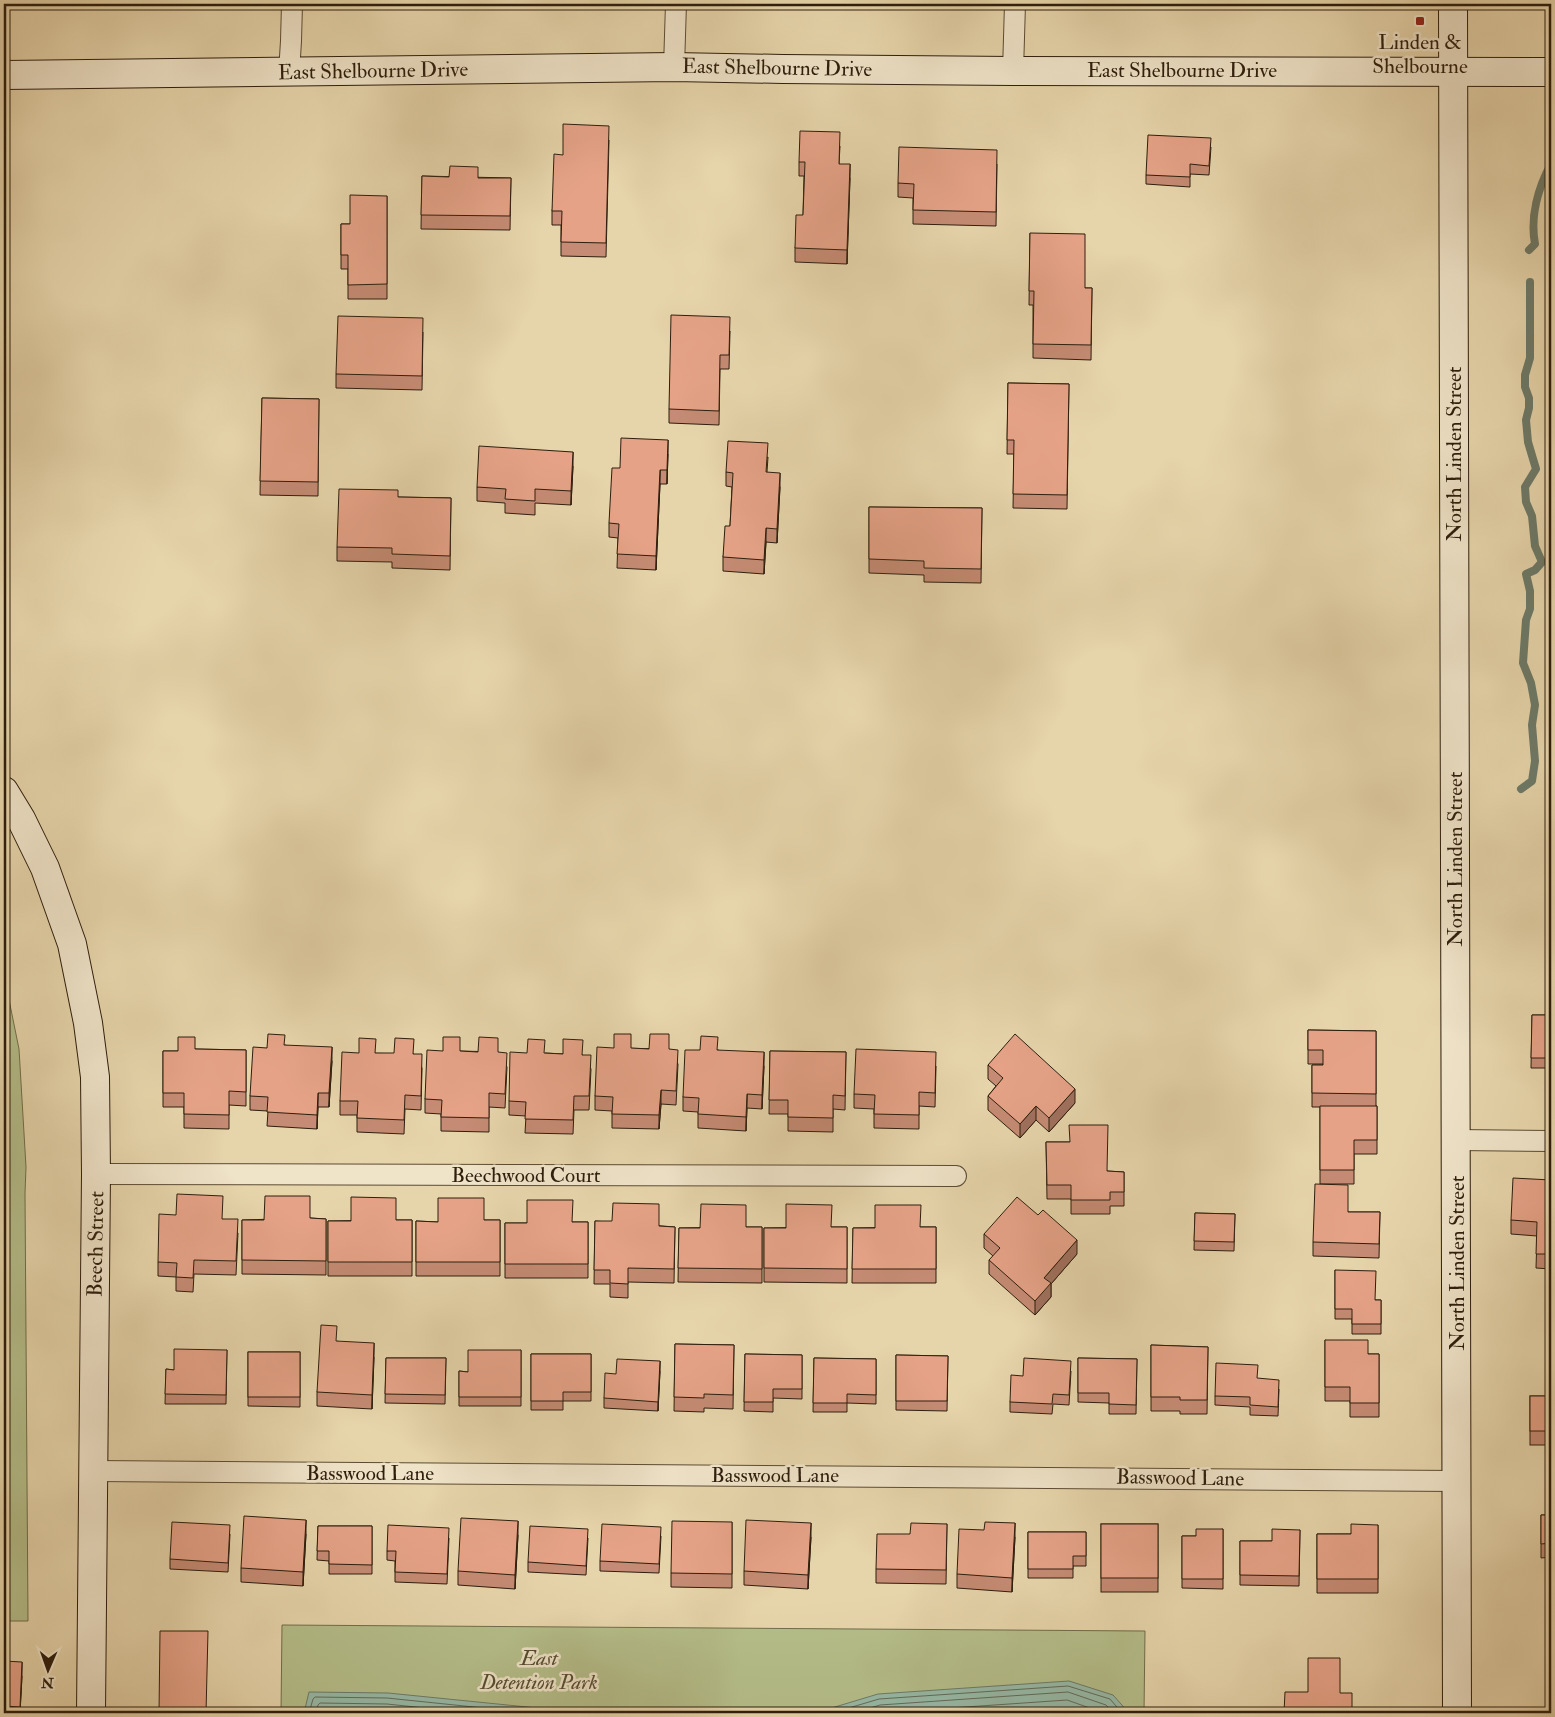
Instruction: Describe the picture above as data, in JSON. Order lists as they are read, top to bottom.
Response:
{
  "streets": {
    "street": [
      "East Shelbourne Drive",
      "North Linden Street",
      "Beechwood Court",
      "Beech Street",
      "Basswood Lane"
    ]
  },
  "crossings": [
    ["East Shelbourne Drive", "North Linden Street"],
    ["North Linden Street", "Basswood Lane"],
    ["Beechwood Court", "Beech Street"],
    ["Beech Street", "Basswood Lane"]
  ],
  "parks": ["East Detention Park"],
  "places": {
    "transit": ["Linden & Shelbourne"]
  },
  "north": "bottom"
}
